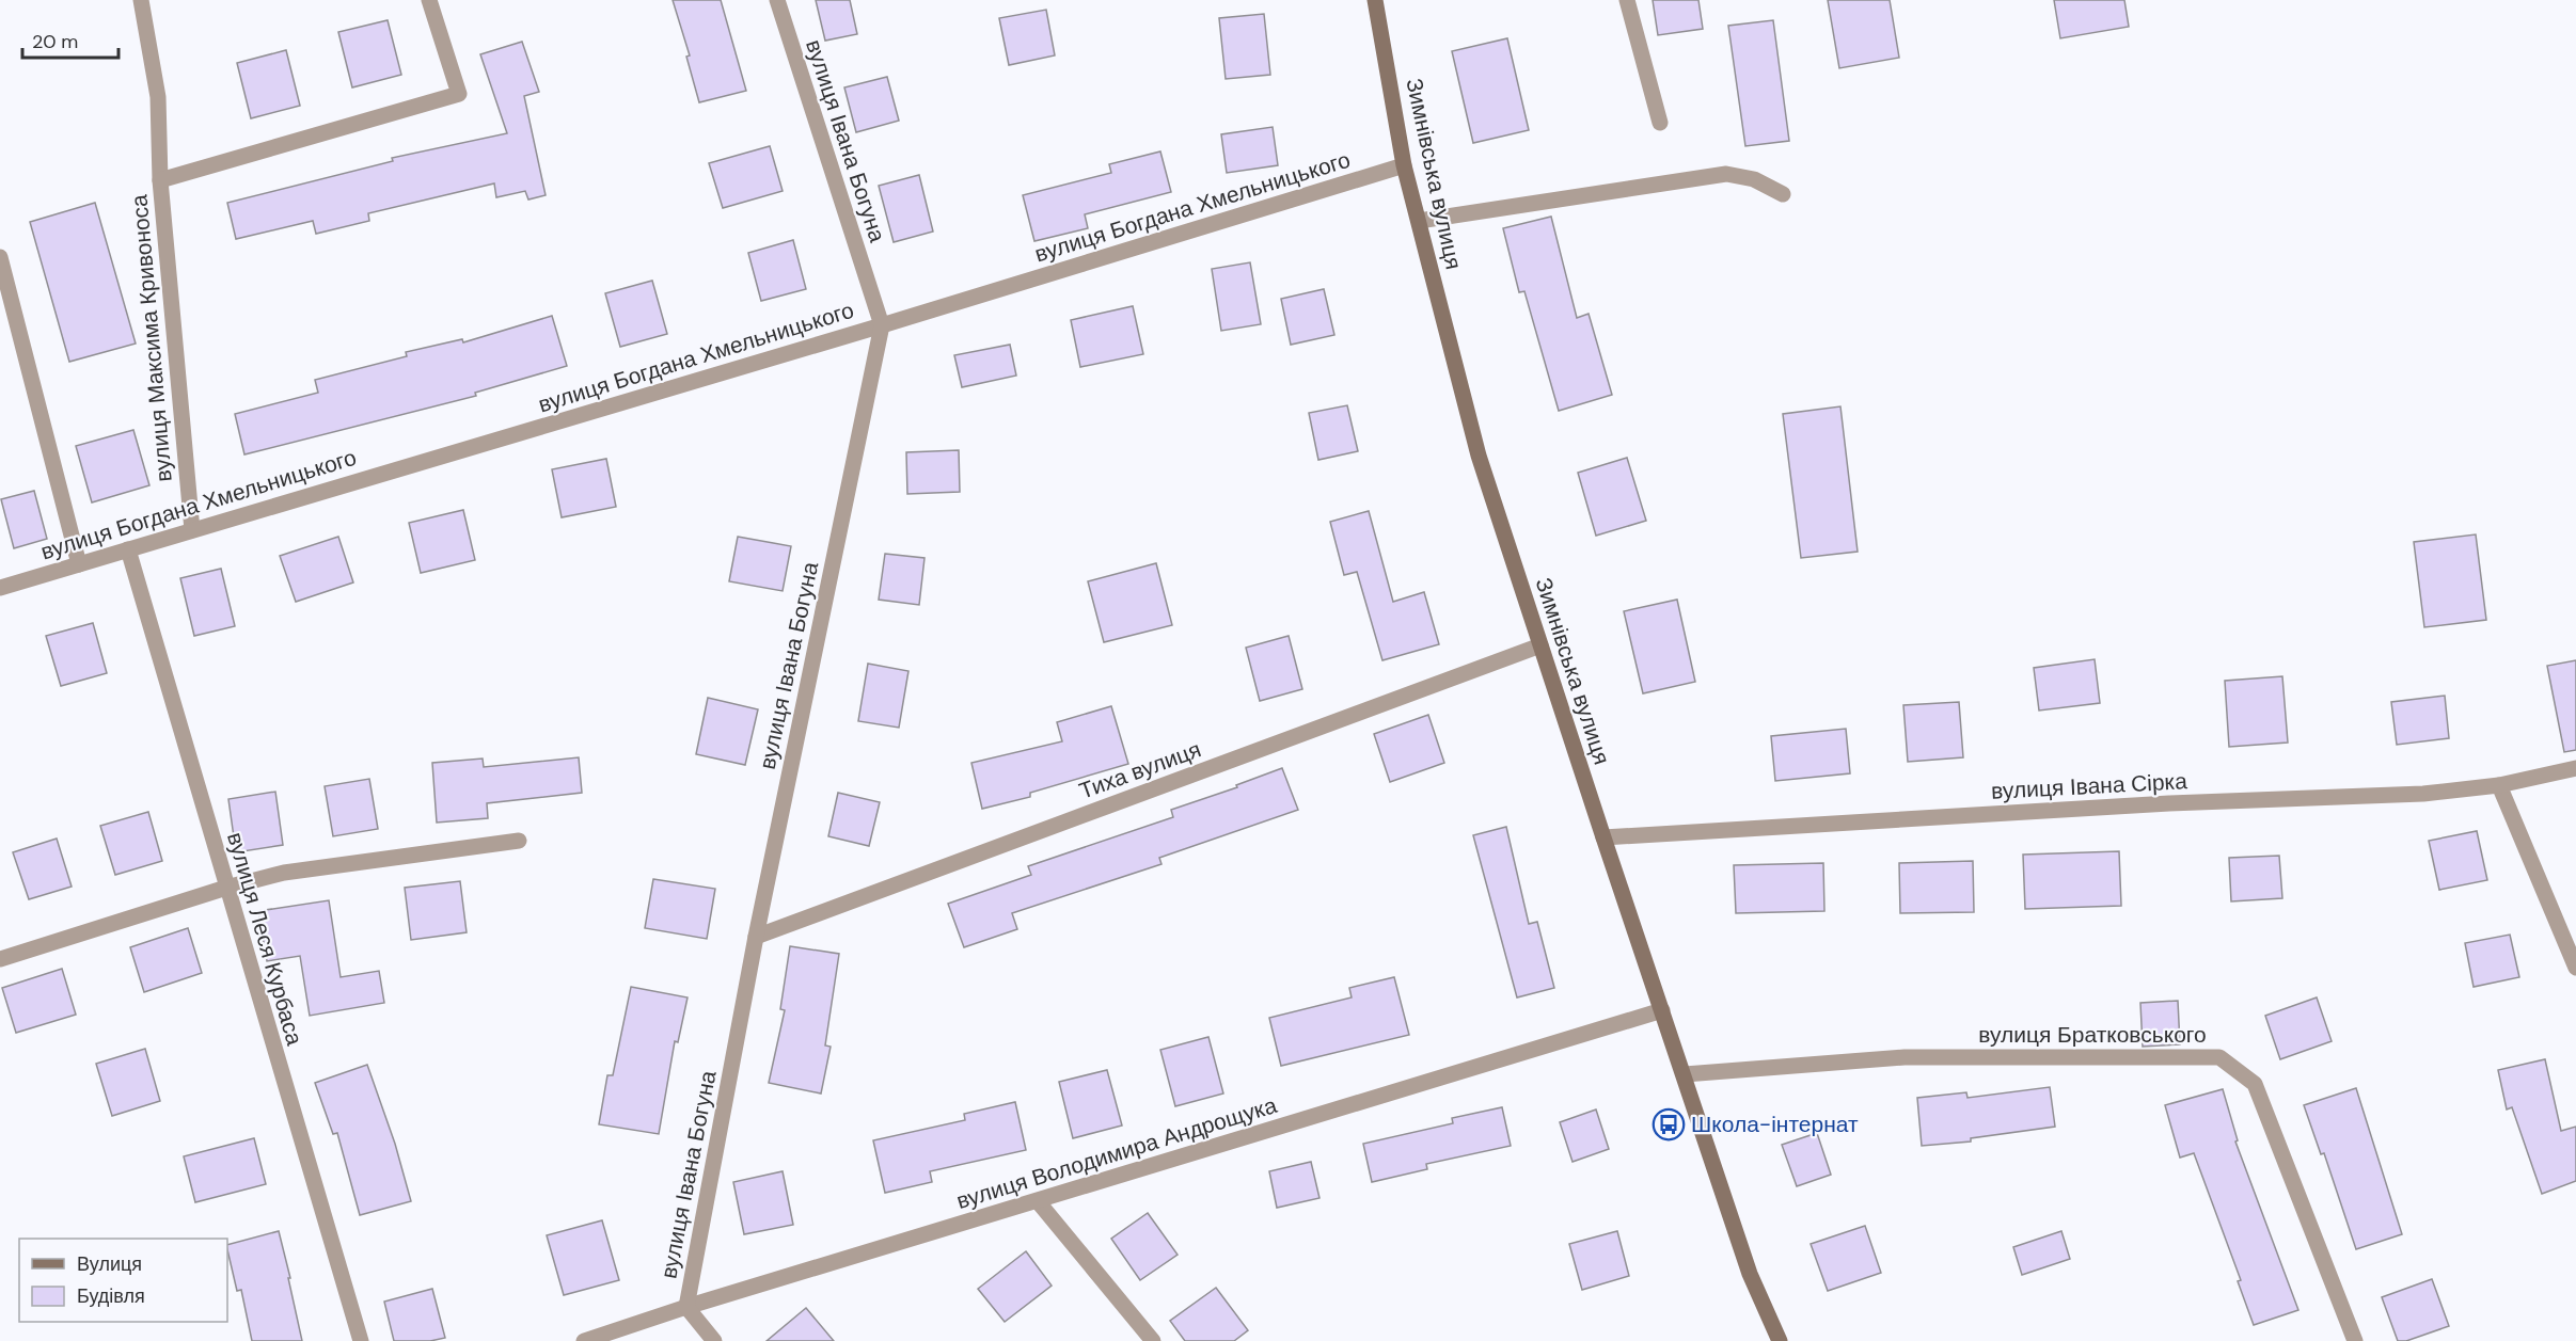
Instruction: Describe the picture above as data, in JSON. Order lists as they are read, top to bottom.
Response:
{
  "streets": {
    "main road": ["Зимнівська вулиця"],
    "street": [
      "вулиця Івана Богуна",
      "вулиця Богдана Хмельницького",
      "вулиця Максима Кривоноса",
      "Тиха вулиця",
      "вулиця Івана Сірка",
      "вулиця Леся Курбаса",
      "вулиця Братковського",
      "вулиця Володимира Андрощука"
    ]
  },
  "crossings": [
    ["вулиця Івана Богуна", "вулиця Богдана Хмельницького"],
    ["вулиця Івана Богуна", "Тиха вулиця"],
    ["вулиця Івана Богуна", "вулиця Володимира Андрощука"],
    ["Зимнівська вулиця", "вулиця Богдана Хмельницького"],
    ["Зимнівська вулиця", "Тиха вулиця"],
    ["Зимнівська вулиця", "вулиця Івана Сірка"],
    ["Зимнівська вулиця", "вулиця Братковського"],
    ["Зимнівська вулиця", "вулиця Володимира Андрощука"],
    ["вулиця Богдана Хмельницького", "вулиця Максима Кривоноса"],
    ["вулиця Богдана Хмельницького", "вулиця Леся Курбаса"]
  ],
  "places": {
    "bus stop": ["Школа-інтернат"]
  },
  "legend": ["Вулиця", "Будівля"],
  "scale_bar": "20 m"
}
